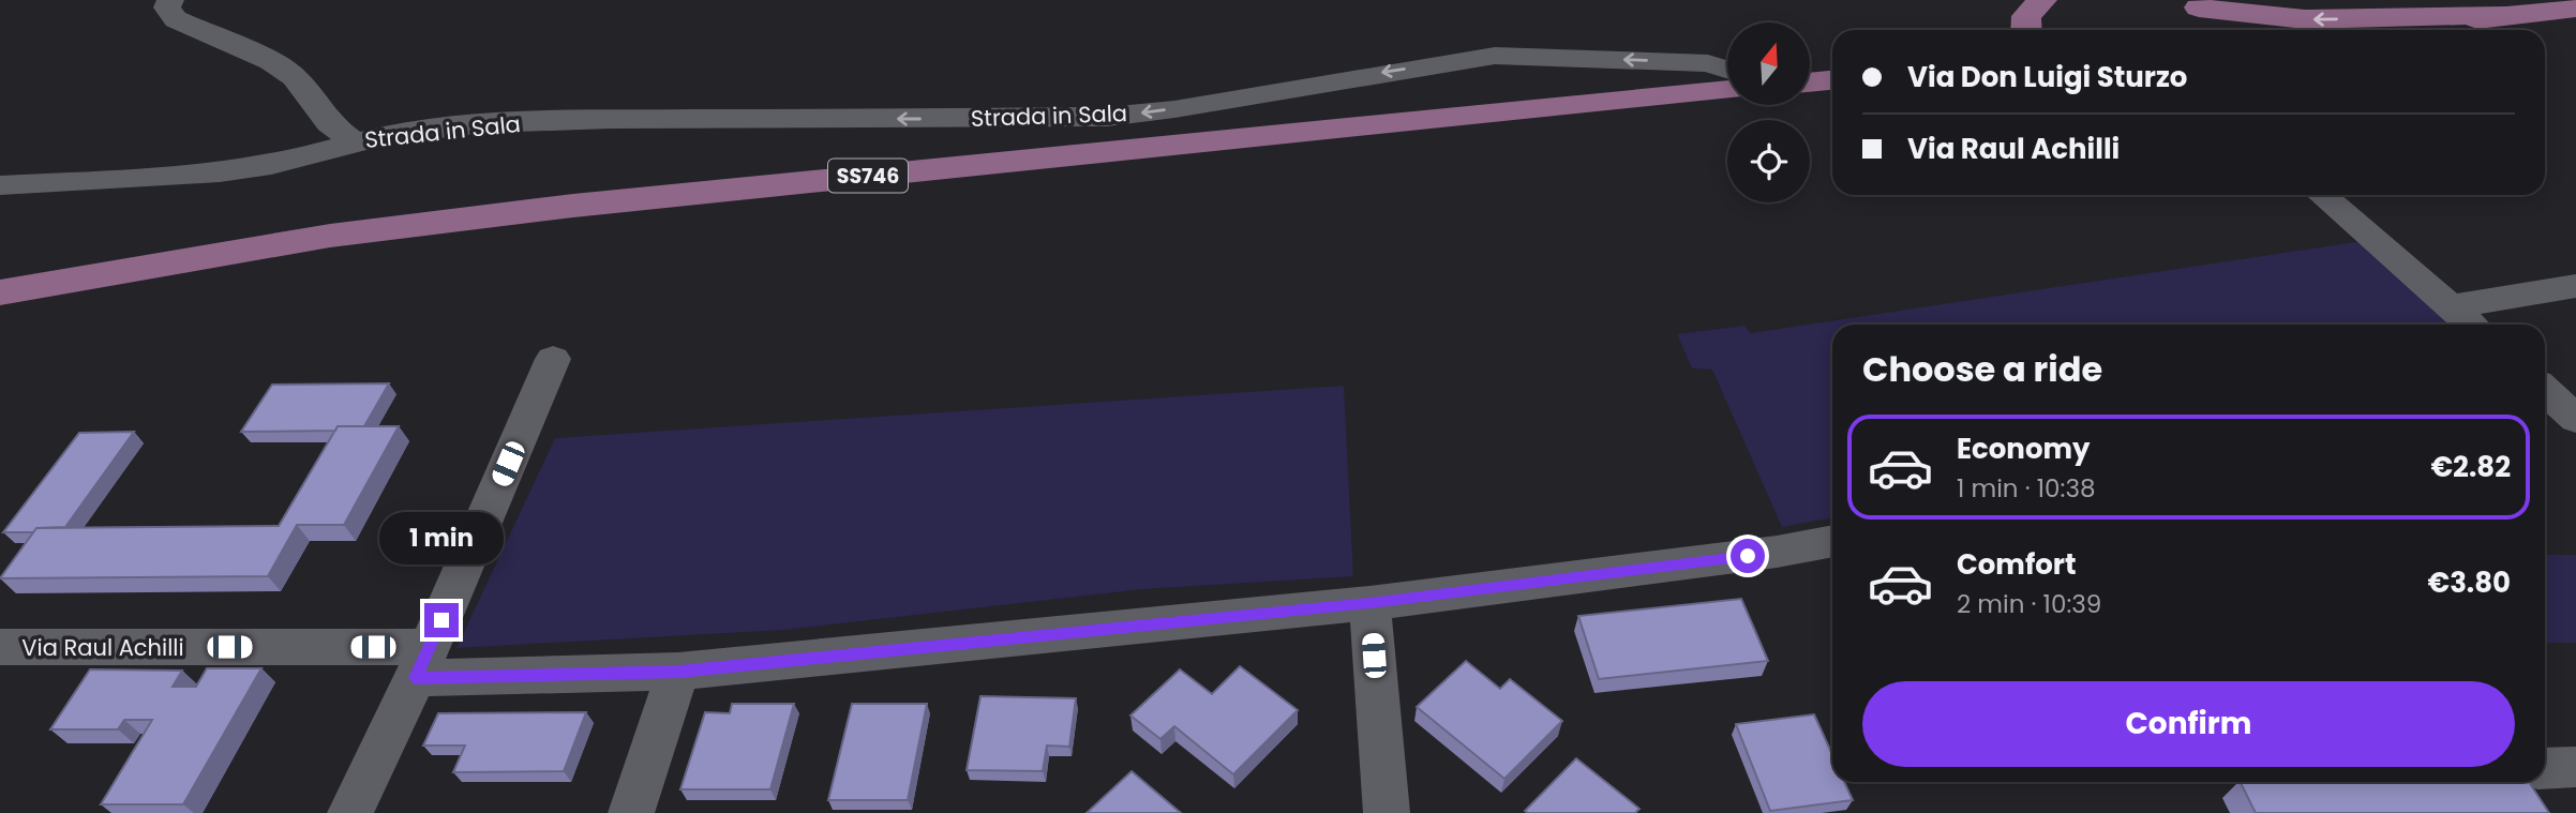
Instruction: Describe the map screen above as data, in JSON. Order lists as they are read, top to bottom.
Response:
{
  "streets": {
    "main road": ["SS746"],
    "street": ["Strada in Sala", "Via Raul Achilli"]
  },
  "one_way": ["Strada in Sala"],
  "north": "top",
  "page": {
    "banner": ["Via Don Luigi Sturzo", "Via Raul Achilli"],
    "heading": "Choose a ride",
    "list": [
      {
        "name": "Economy",
        "note": "1 min · 10:38",
        "value": "€2.82"
      },
      {
        "name": "Comfort",
        "note": "2 min · 10:39",
        "value": "€3.80"
      }
    ],
    "bubble": "1 min",
    "buttons": "Confirm"
  }
}
